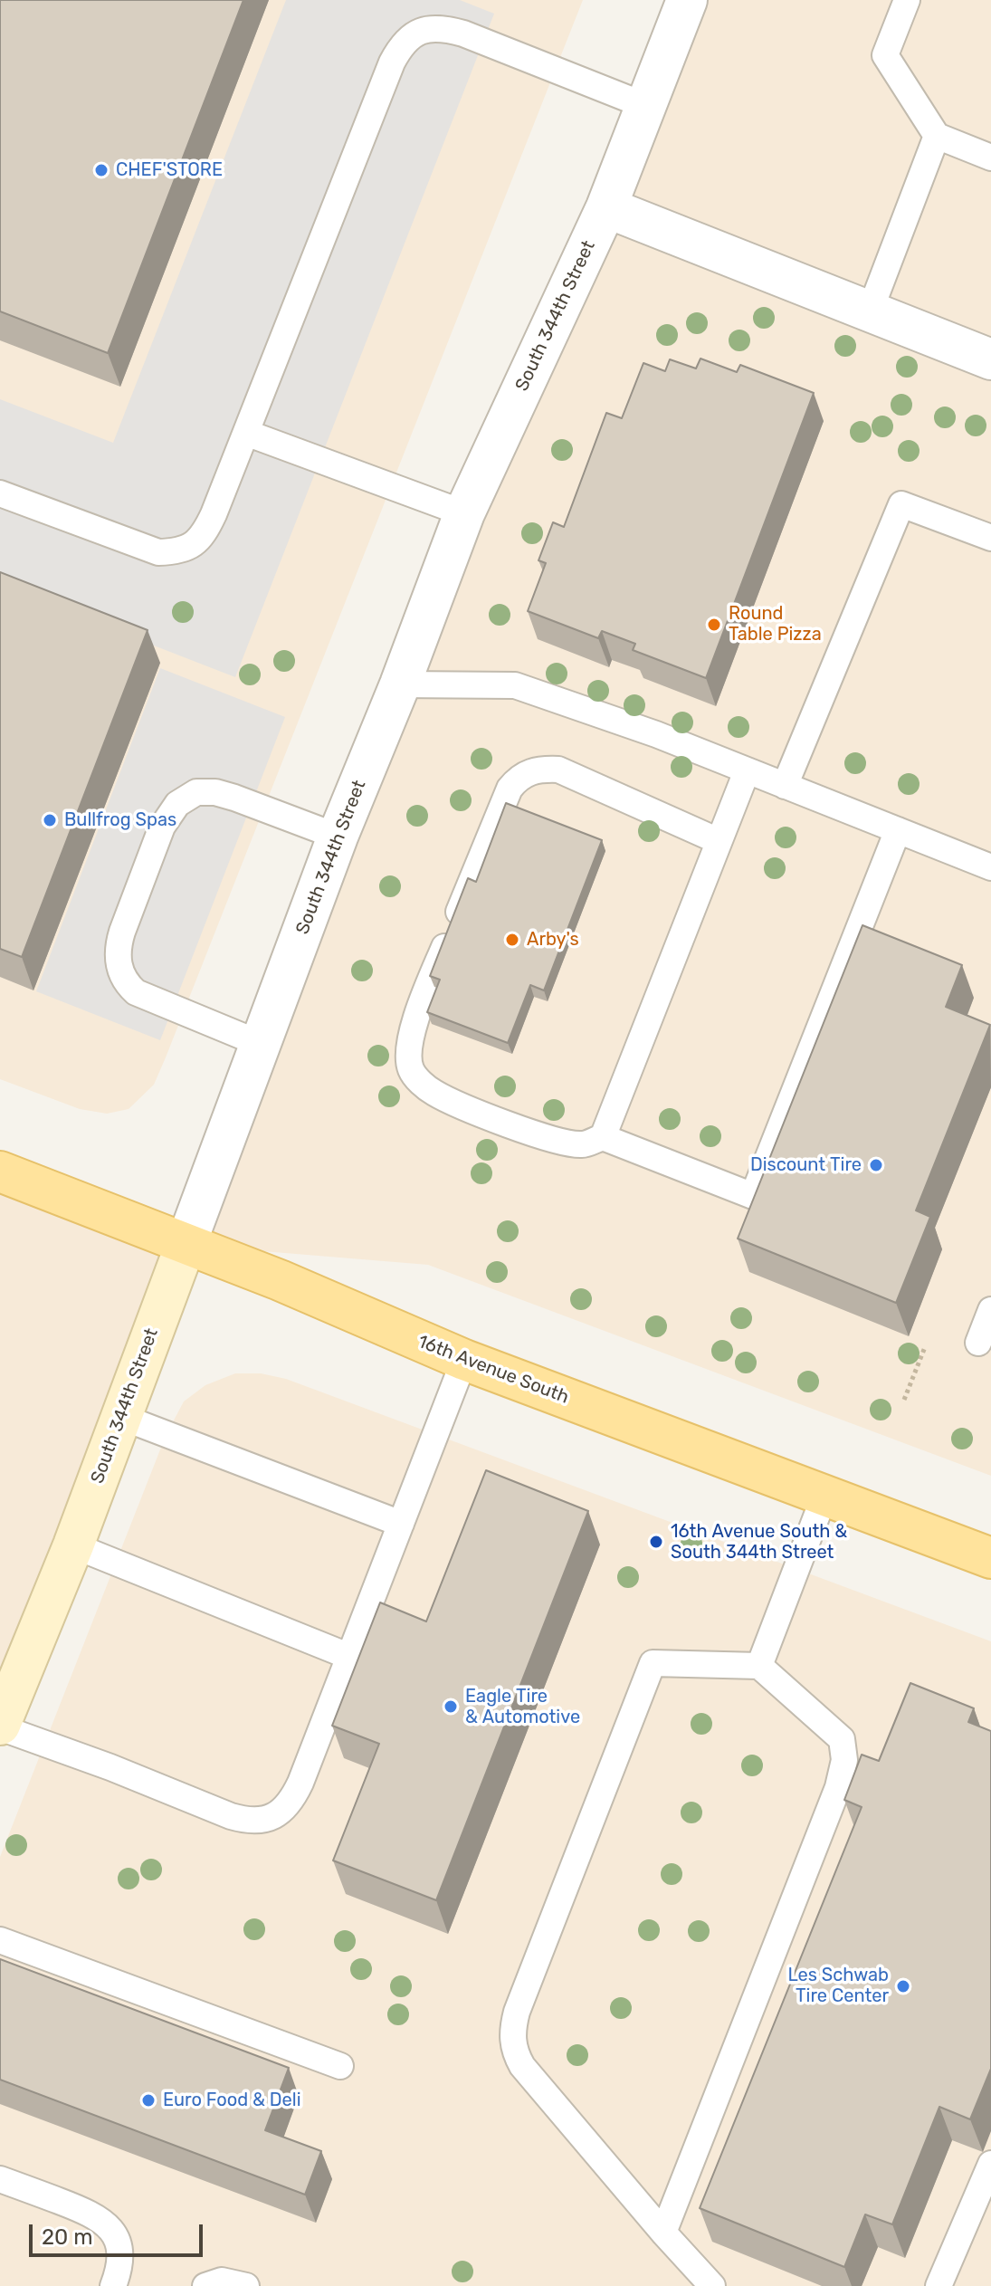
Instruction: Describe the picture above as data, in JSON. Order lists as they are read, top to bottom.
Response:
{
  "streets": {
    "main road": ["16th Avenue South"],
    "street": ["South 344th Street"]
  },
  "crossings": [
    ["South 344th Street", "16th Avenue South"]
  ],
  "places": [
    "CHEF'STORE",
    "Round Table Pizza",
    "Bullfrog Spas",
    "Arby's",
    "Discount Tire",
    "16th Avenue South & South 344th Street",
    "Eagle Tire & Automotive",
    "Les Schwab Tire Center",
    "Euro Food & Deli"
  ],
  "scale_bar": "20 m"
}
